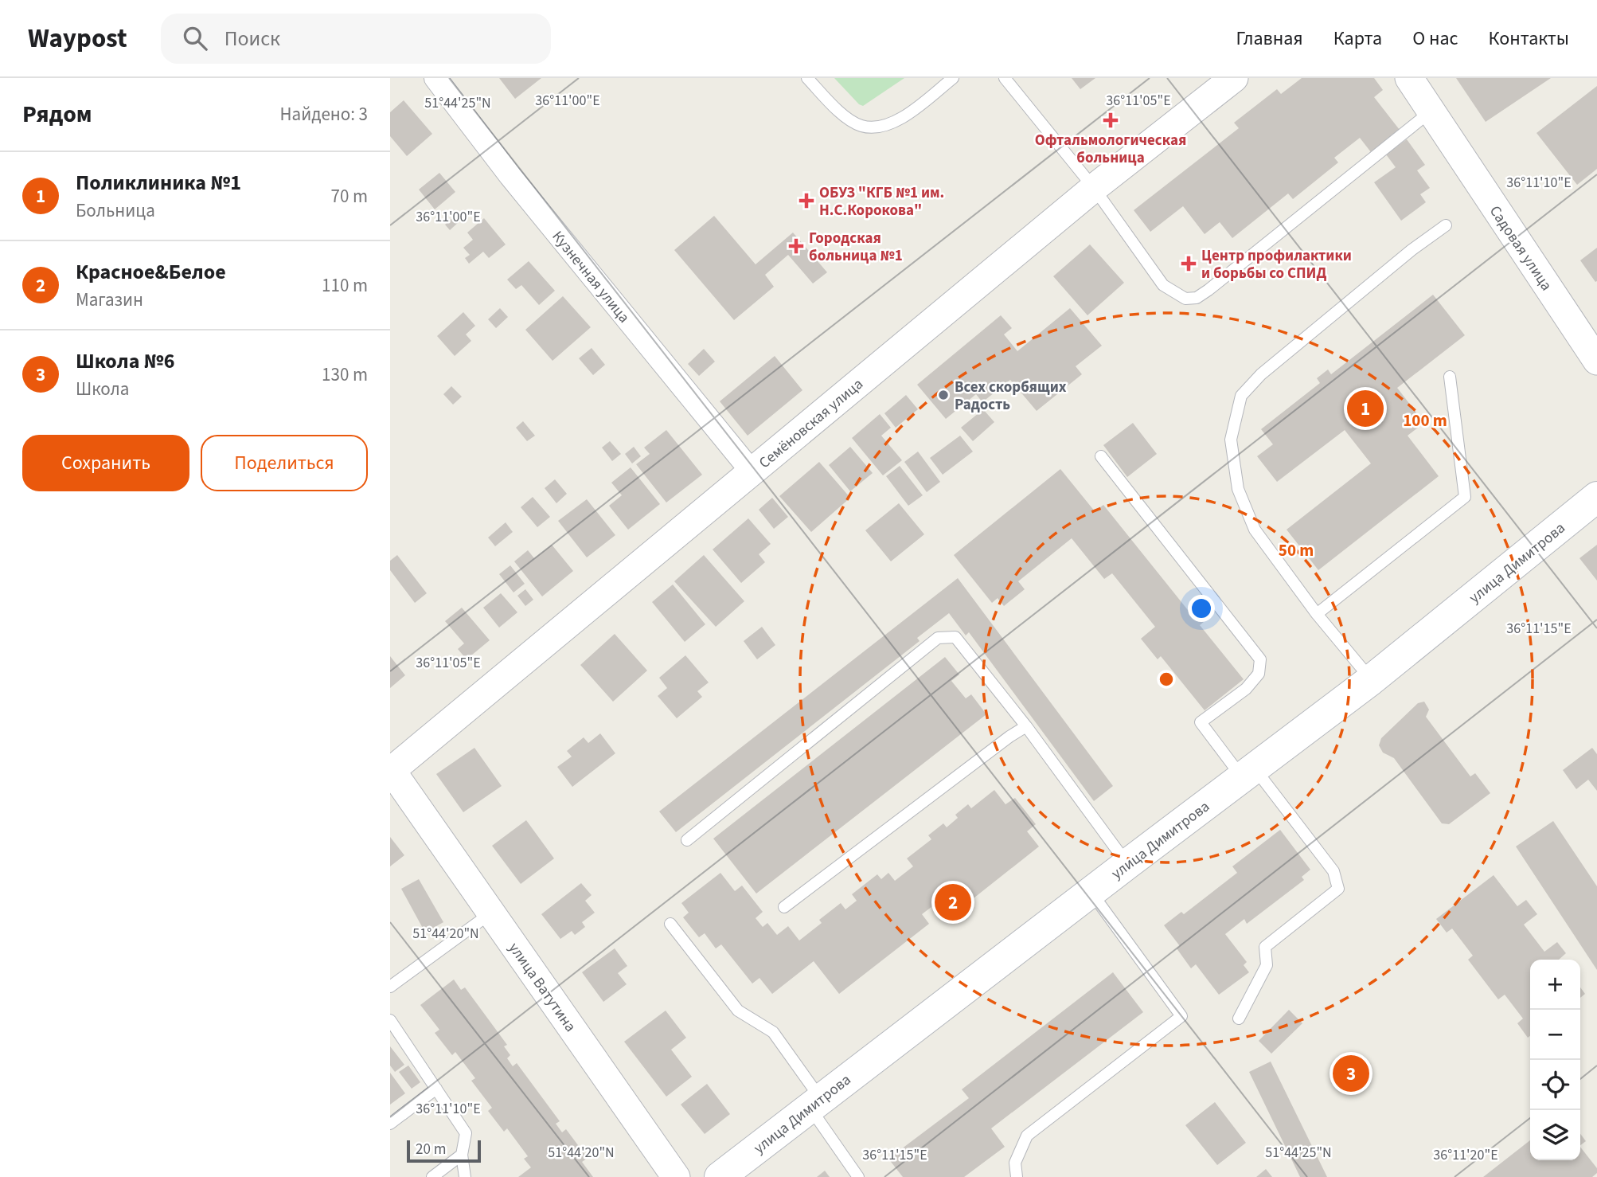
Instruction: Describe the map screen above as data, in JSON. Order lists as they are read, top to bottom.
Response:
{
  "streets": {
    "main road": ["улица Димитрова"],
    "street": [
      "Садовая улица",
      "Кузнечная улица",
      "Семёновская улица",
      "улица Ватутина"
    ]
  },
  "crossings": [
    ["Кузнечная улица", "Семёновская улица"],
    ["Семёновская улица", "улица Ватутина"]
  ],
  "places": {
    "health": [
      "Офтальмологическая больница",
      "ОБУЗ \"КГБ №1 им. Н.С.Корокова\"",
      "Городская больница №1",
      "Центр профилактики и борьбы со СПИД"
    ],
    "other": ["Всех скорбящих Радость"]
  },
  "scale_bar": "20 m",
  "page": {
    "header": "Waypost",
    "search": "Поиск",
    "nav": [
      "Главная",
      "Карта",
      "О нас",
      "Контакты"
    ],
    "heading": ["Рядом", "Найдено: 3"],
    "list": [
      {
        "mark": "1",
        "name": "Поликлиника №1",
        "note": "Больница",
        "value": "70 m"
      },
      {
        "mark": "2",
        "name": "Красное&Белое",
        "note": "Магазин",
        "value": "110 m"
      },
      {
        "mark": "3",
        "name": "Школа №6",
        "note": "Школа",
        "value": "130 m"
      }
    ],
    "pins": ["1", "2", "3"],
    "buttons": ["Сохранить", "Поделиться"],
    "map_buttons": ["+", "−"],
    "scale": "20 m"
  },
  "coordinates": [
    "36°11'00\"E",
    "36°11'05\"E",
    "51°44'25\"N",
    "36°11'10\"E",
    "36°11'15\"E",
    "51°44'20\"N",
    "36°11'20\"E"
  ],
  "rings": ["100 m", "50 m"]
}
